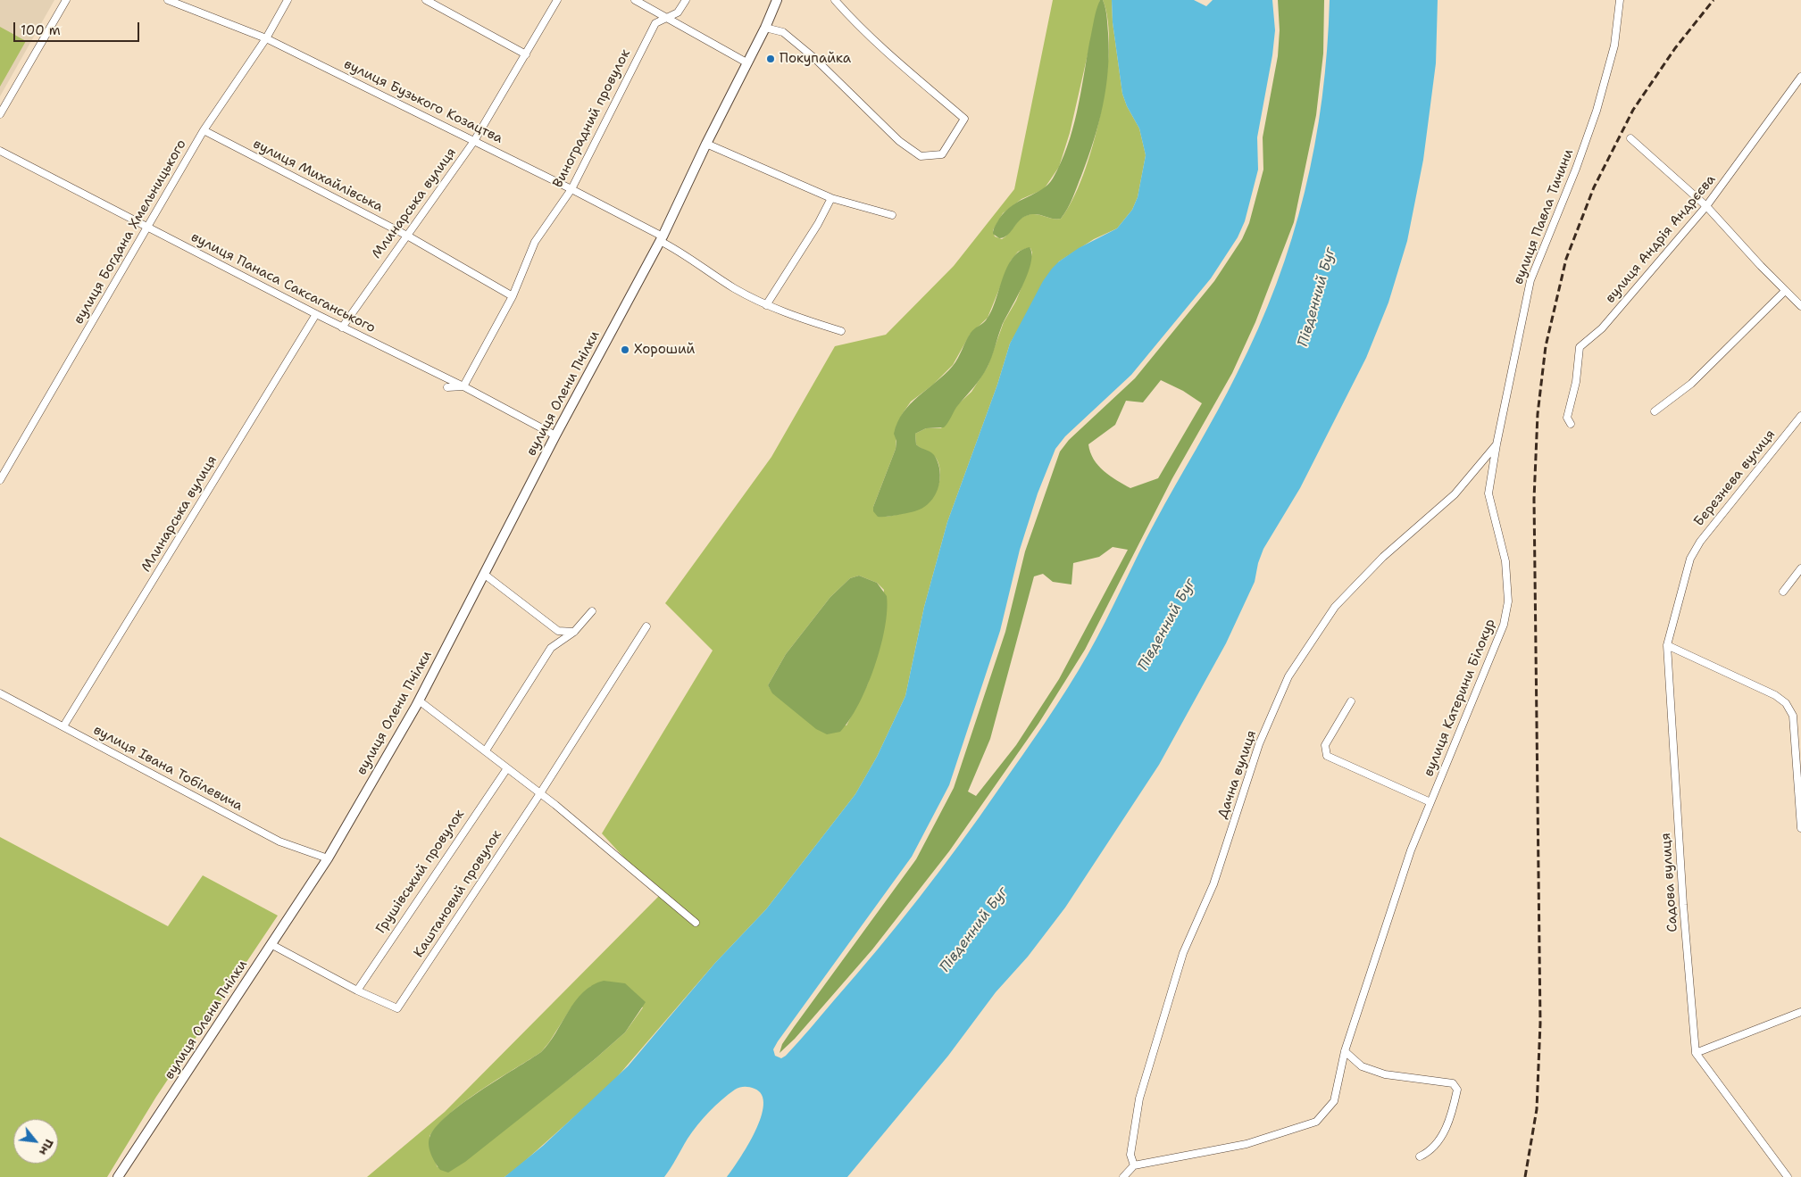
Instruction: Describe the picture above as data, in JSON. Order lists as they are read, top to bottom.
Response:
{
  "streets": {
    "street": [
      "вулиця Бузького Козацтва",
      "Виноградний провулок",
      "вулиця Михайлівська",
      "Млинарська вулиця",
      "вулиця Павла Тичини",
      "вулиця Богдана Хмельницького",
      "вулиця Андрія Андрєєва",
      "вулиця Панаса Саксаганського",
      "вулиця Олени Пчілки",
      "Березнева вулиця",
      "вулиця Катерини Білокур",
      "вулиця Івана Тобілевича",
      "Дачна вулиця",
      "Грушівський провулок",
      "Садова вулиця",
      "Каштановий провулок"
    ]
  },
  "crossings": [
    ["вулиця Бузького Козацтва", "Виноградний провулок"],
    ["вулиця Бузького Козацтва", "Млинарська вулиця"],
    ["вулиця Бузького Козацтва", "вулиця Богдана Хмельницького"],
    ["вулиця Бузького Козацтва", "вулиця Олени Пчілки"],
    ["Виноградний провулок", "вулиця Михайлівська"],
    ["Виноградний провулок", "вулиця Панаса Саксаганського"],
    ["вулиця Михайлівська", "Млинарська вулиця"],
    ["вулиця Михайлівська", "вулиця Богдана Хмельницького"],
    ["Млинарська вулиця", "вулиця Панаса Саксаганського"],
    ["Млинарська вулиця", "вулиця Івана Тобілевича"],
    ["вулиця Павла Тичини", "вулиця Катерини Білокур"],
    ["вулиця Павла Тичини", "Дачна вулиця"],
    ["вулиця Богдана Хмельницького", "вулиця Панаса Саксаганського"],
    ["вулиця Панаса Саксаганського", "вулиця Олени Пчілки"],
    ["вулиця Олени Пчілки", "вулиця Івана Тобілевича"],
    ["Березнева вулиця", "Садова вулиця"],
    ["вулиця Катерини Білокур", "Дачна вулиця"],
    ["Грушівський провулок", "Каштановий провулок"]
  ],
  "water": ["Південний Буг"],
  "places": ["Покупайка", "Хороший"],
  "scale_bar": "100 m",
  "north": "bottom right"
}
